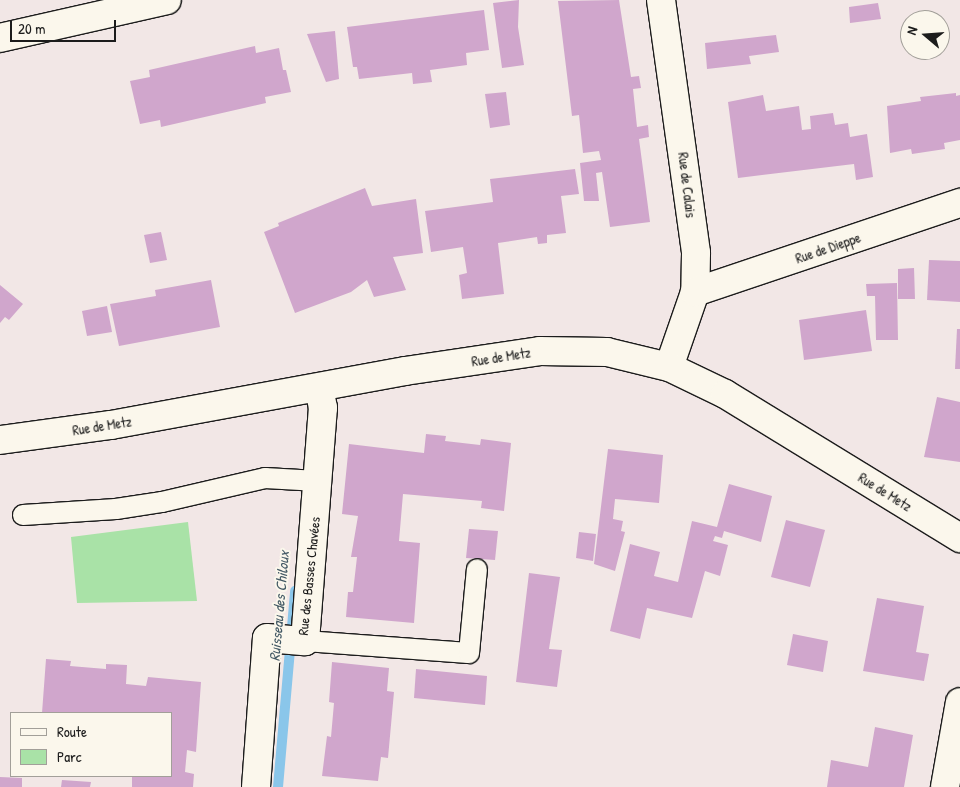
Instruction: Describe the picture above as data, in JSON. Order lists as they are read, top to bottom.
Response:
{
  "streets": {
    "street": [
      "Rue de Calais",
      "Rue de Dieppe",
      "Rue de Metz",
      "Rue des Basses Chavées"
    ]
  },
  "crossings": [
    ["Rue de Calais", "Rue de Dieppe"],
    ["Rue de Calais", "Rue de Metz"],
    ["Rue de Metz", "Rue des Basses Chavées"]
  ],
  "water": ["Ruisseau des Chiloux"],
  "legend": ["Route", "Parc"],
  "scale_bar": "20 m",
  "north": "left"
}
